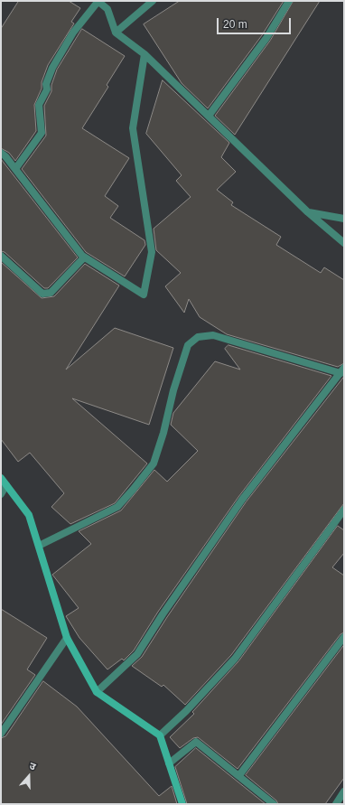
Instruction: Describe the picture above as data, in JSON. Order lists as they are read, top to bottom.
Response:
{
  "scale_bar": "20 m",
  "north": "top"
}
